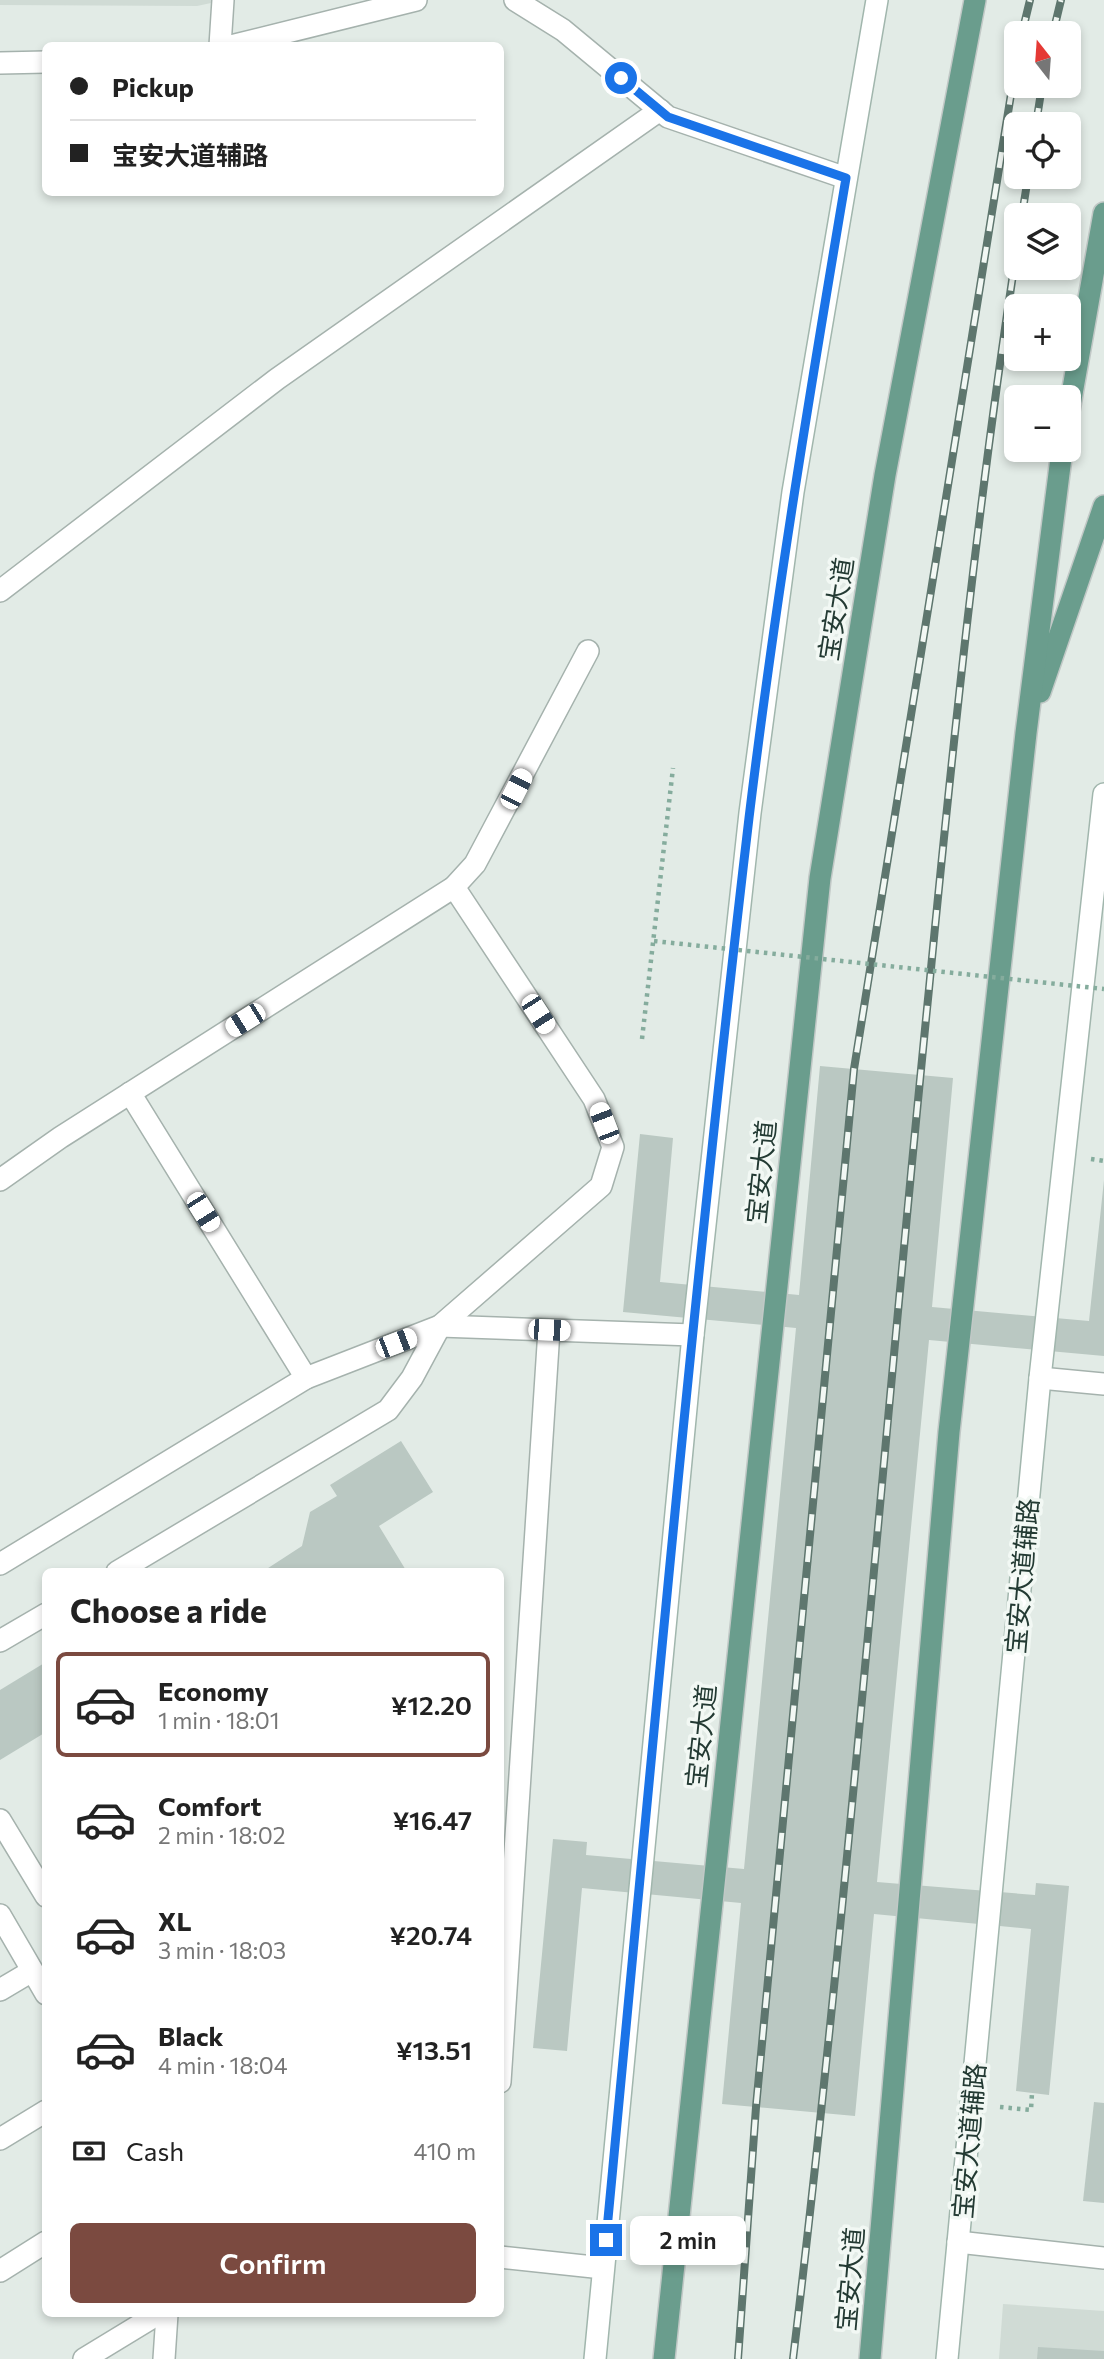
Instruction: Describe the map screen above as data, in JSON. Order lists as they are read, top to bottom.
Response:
{
  "streets": {
    "main road": ["宝安大道"],
    "street": ["宝安大道辅路"]
  },
  "north": "top",
  "page": {
    "map_buttons": ["+", "−"],
    "banner": ["Pickup", "宝安大道辅路"],
    "heading": "Choose a ride",
    "list": [
      {
        "name": "Economy",
        "note": "1 min · 18:01",
        "value": "¥12.20"
      },
      {
        "name": "Comfort",
        "note": "2 min · 18:02",
        "value": "¥16.47"
      },
      {
        "name": "XL",
        "note": "3 min · 18:03",
        "value": "¥20.74"
      },
      {
        "name": "Black",
        "note": "4 min · 18:04",
        "value": "¥13.51"
      }
    ],
    "pay": ["Cash", "410 m"],
    "buttons": "Confirm",
    "bubble": "2 min"
  }
}
